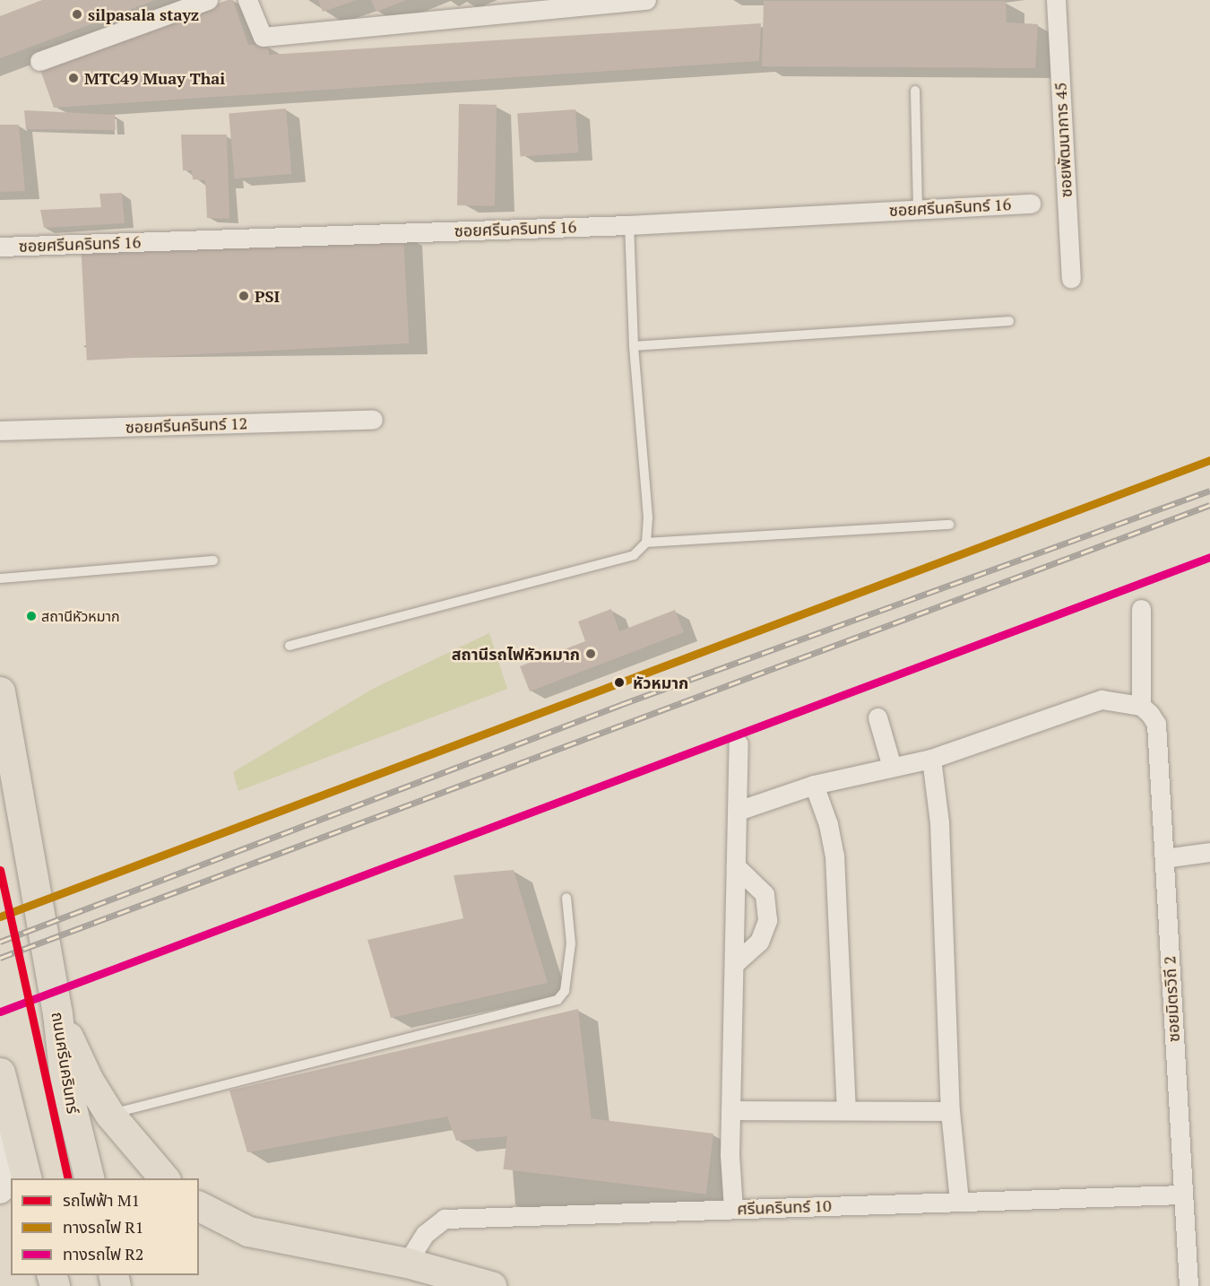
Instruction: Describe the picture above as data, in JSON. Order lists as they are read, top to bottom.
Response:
{
  "streets": {
    "main road": ["ถนนศรีนครินทร์"],
    "street": [
      "ซอยพัฒนาการ 45",
      "ซอยศรีนครินทร์ 16",
      "ซอยศรีนครินทร์ 12",
      "ซอยมิตรวิถี 2",
      "ศรีนครินทร์ 10"
    ]
  },
  "crossings": [
    ["ซอยมิตรวิถี 2", "ศรีนครินทร์ 10"]
  ],
  "places": [
    "silpasala stayz",
    "MTC49 Muay Thai",
    "PSI",
    "สถานีหัวหมาก",
    "สถานีรถไฟหัวหมาก",
    "หัวหมาก"
  ],
  "lines": ["rail line R1", "rail line R2", "metro line M1"],
  "legend": ["รถไฟฟ้า M1", "ทางรถไฟ R1", "ทางรถไฟ R2"]
}
